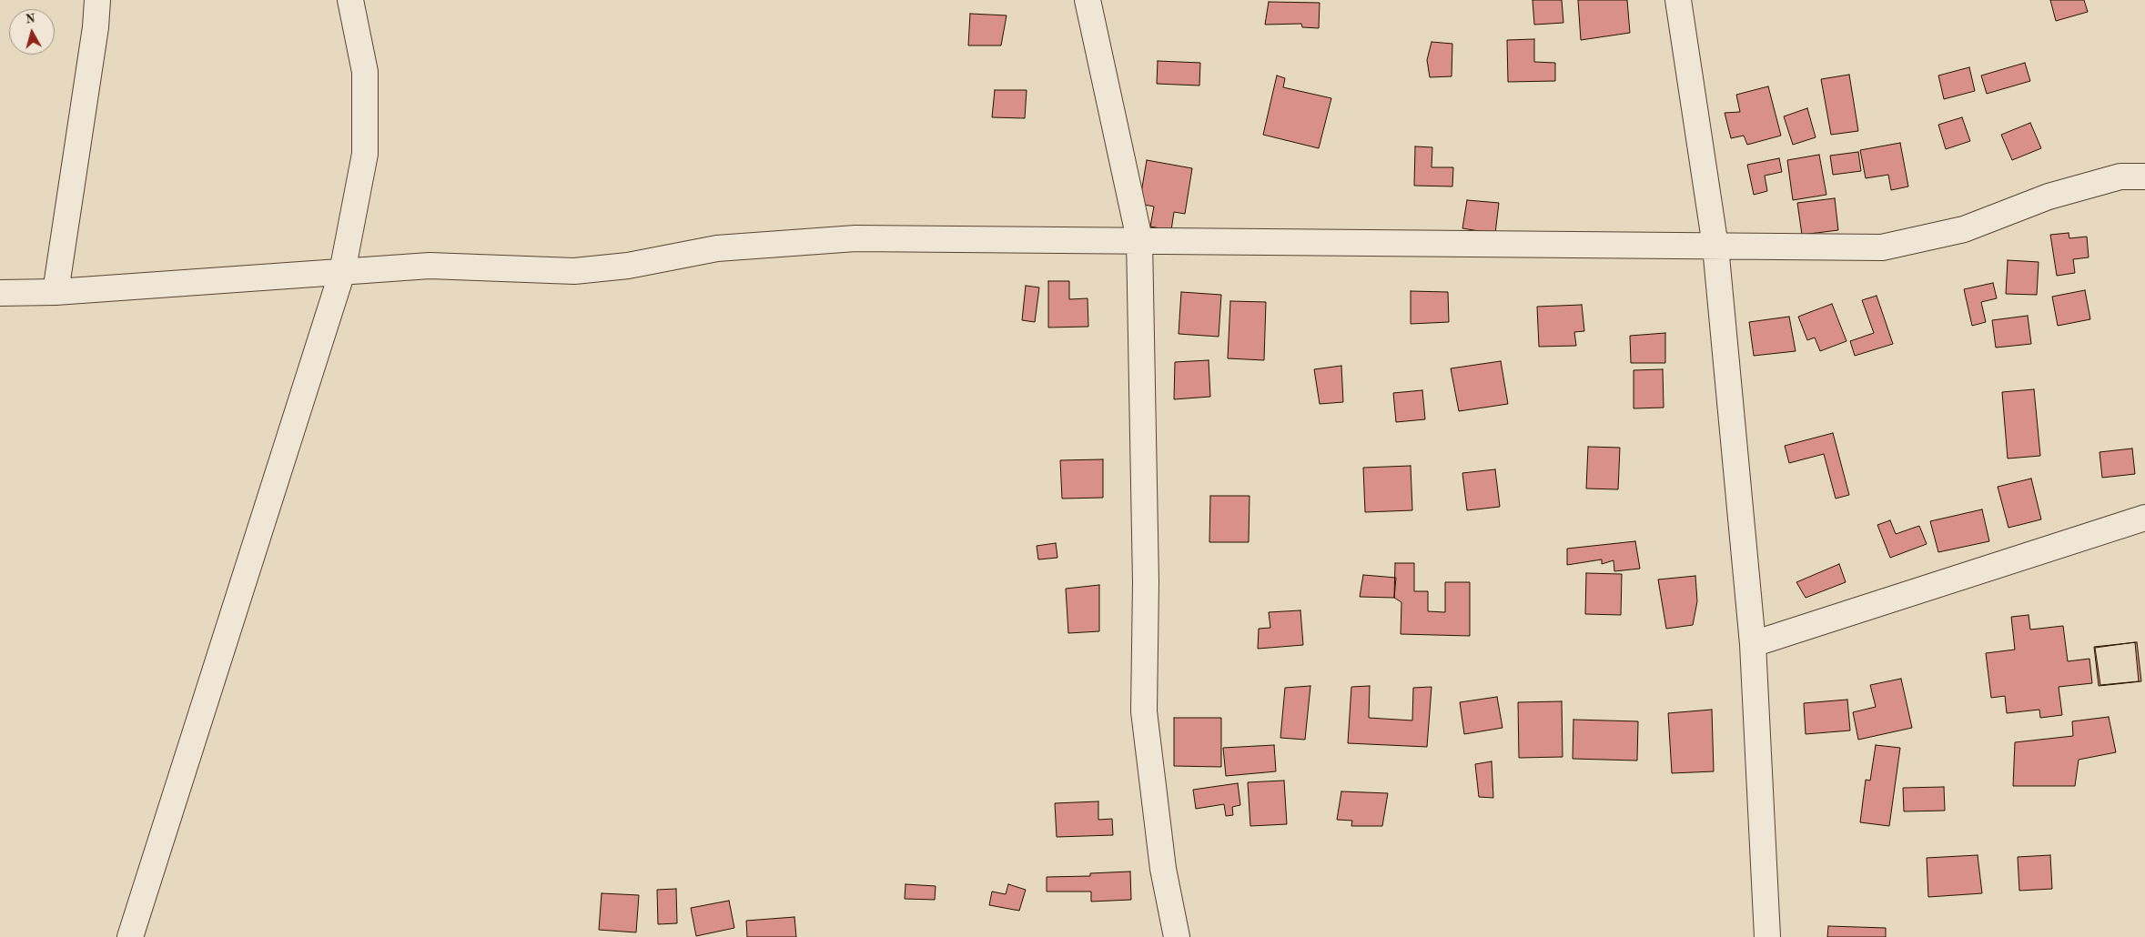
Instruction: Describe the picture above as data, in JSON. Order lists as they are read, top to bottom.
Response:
{
  "north": "top"
}
